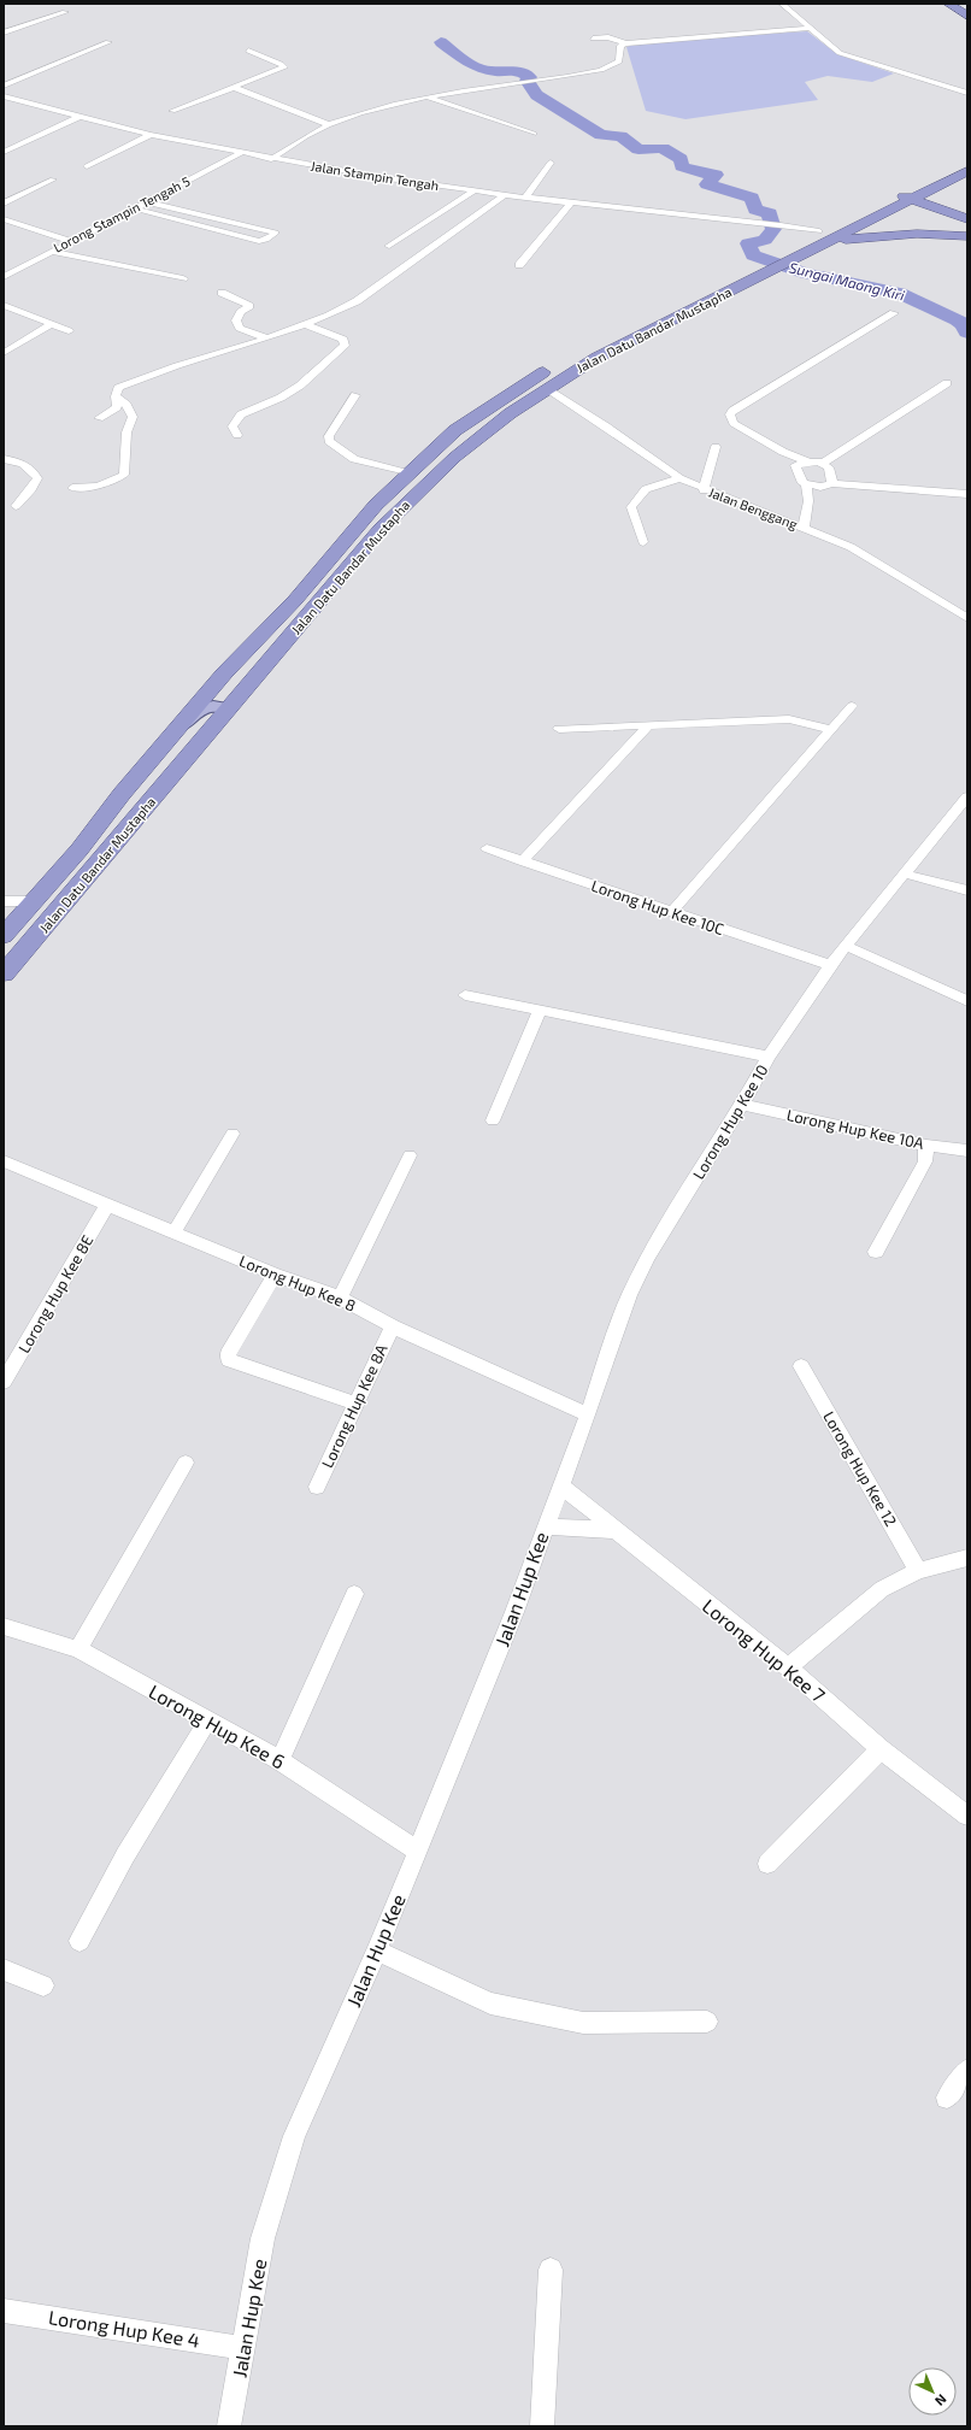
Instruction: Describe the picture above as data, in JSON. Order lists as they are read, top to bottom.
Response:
{
  "streets": {
    "highway": ["Jalan Datu Bandar Mustapha"],
    "street": [
      "Jalan Stampin Tengah",
      "Lorong Stampin Tengah 5",
      "Jalan Benggang",
      "Lorong Hup Kee 10C",
      "Lorong Hup Kee 10",
      "Lorong Hup Kee 10A",
      "Lorong Hup Kee 8",
      "Lorong Hup Kee 8E",
      "Lorong Hup Kee 8A",
      "Lorong Hup Kee 12",
      "Jalan Hup Kee",
      "Lorong Hup Kee 7",
      "Lorong Hup Kee 6",
      "Lorong Hup Kee 4"
    ]
  },
  "crossings": [
    ["Jalan Stampin Tengah", "Lorong Stampin Tengah 5"],
    ["Jalan Stampin Tengah", "Jalan Datu Bandar Mustapha"],
    ["Jalan Datu Bandar Mustapha", "Jalan Benggang"],
    ["Lorong Hup Kee 10C", "Lorong Hup Kee 10"],
    ["Lorong Hup Kee 10", "Lorong Hup Kee 10A"],
    ["Lorong Hup Kee 10", "Lorong Hup Kee 8"],
    ["Lorong Hup Kee 10", "Jalan Hup Kee"],
    ["Lorong Hup Kee 10", "Lorong Hup Kee 7"],
    ["Lorong Hup Kee 8", "Lorong Hup Kee 8E"],
    ["Lorong Hup Kee 8", "Lorong Hup Kee 8A"],
    ["Jalan Hup Kee", "Lorong Hup Kee 7"],
    ["Jalan Hup Kee", "Lorong Hup Kee 6"],
    ["Jalan Hup Kee", "Lorong Hup Kee 4"]
  ],
  "water": ["Sungai Maong Kiri"],
  "north": "bottom right"
}
